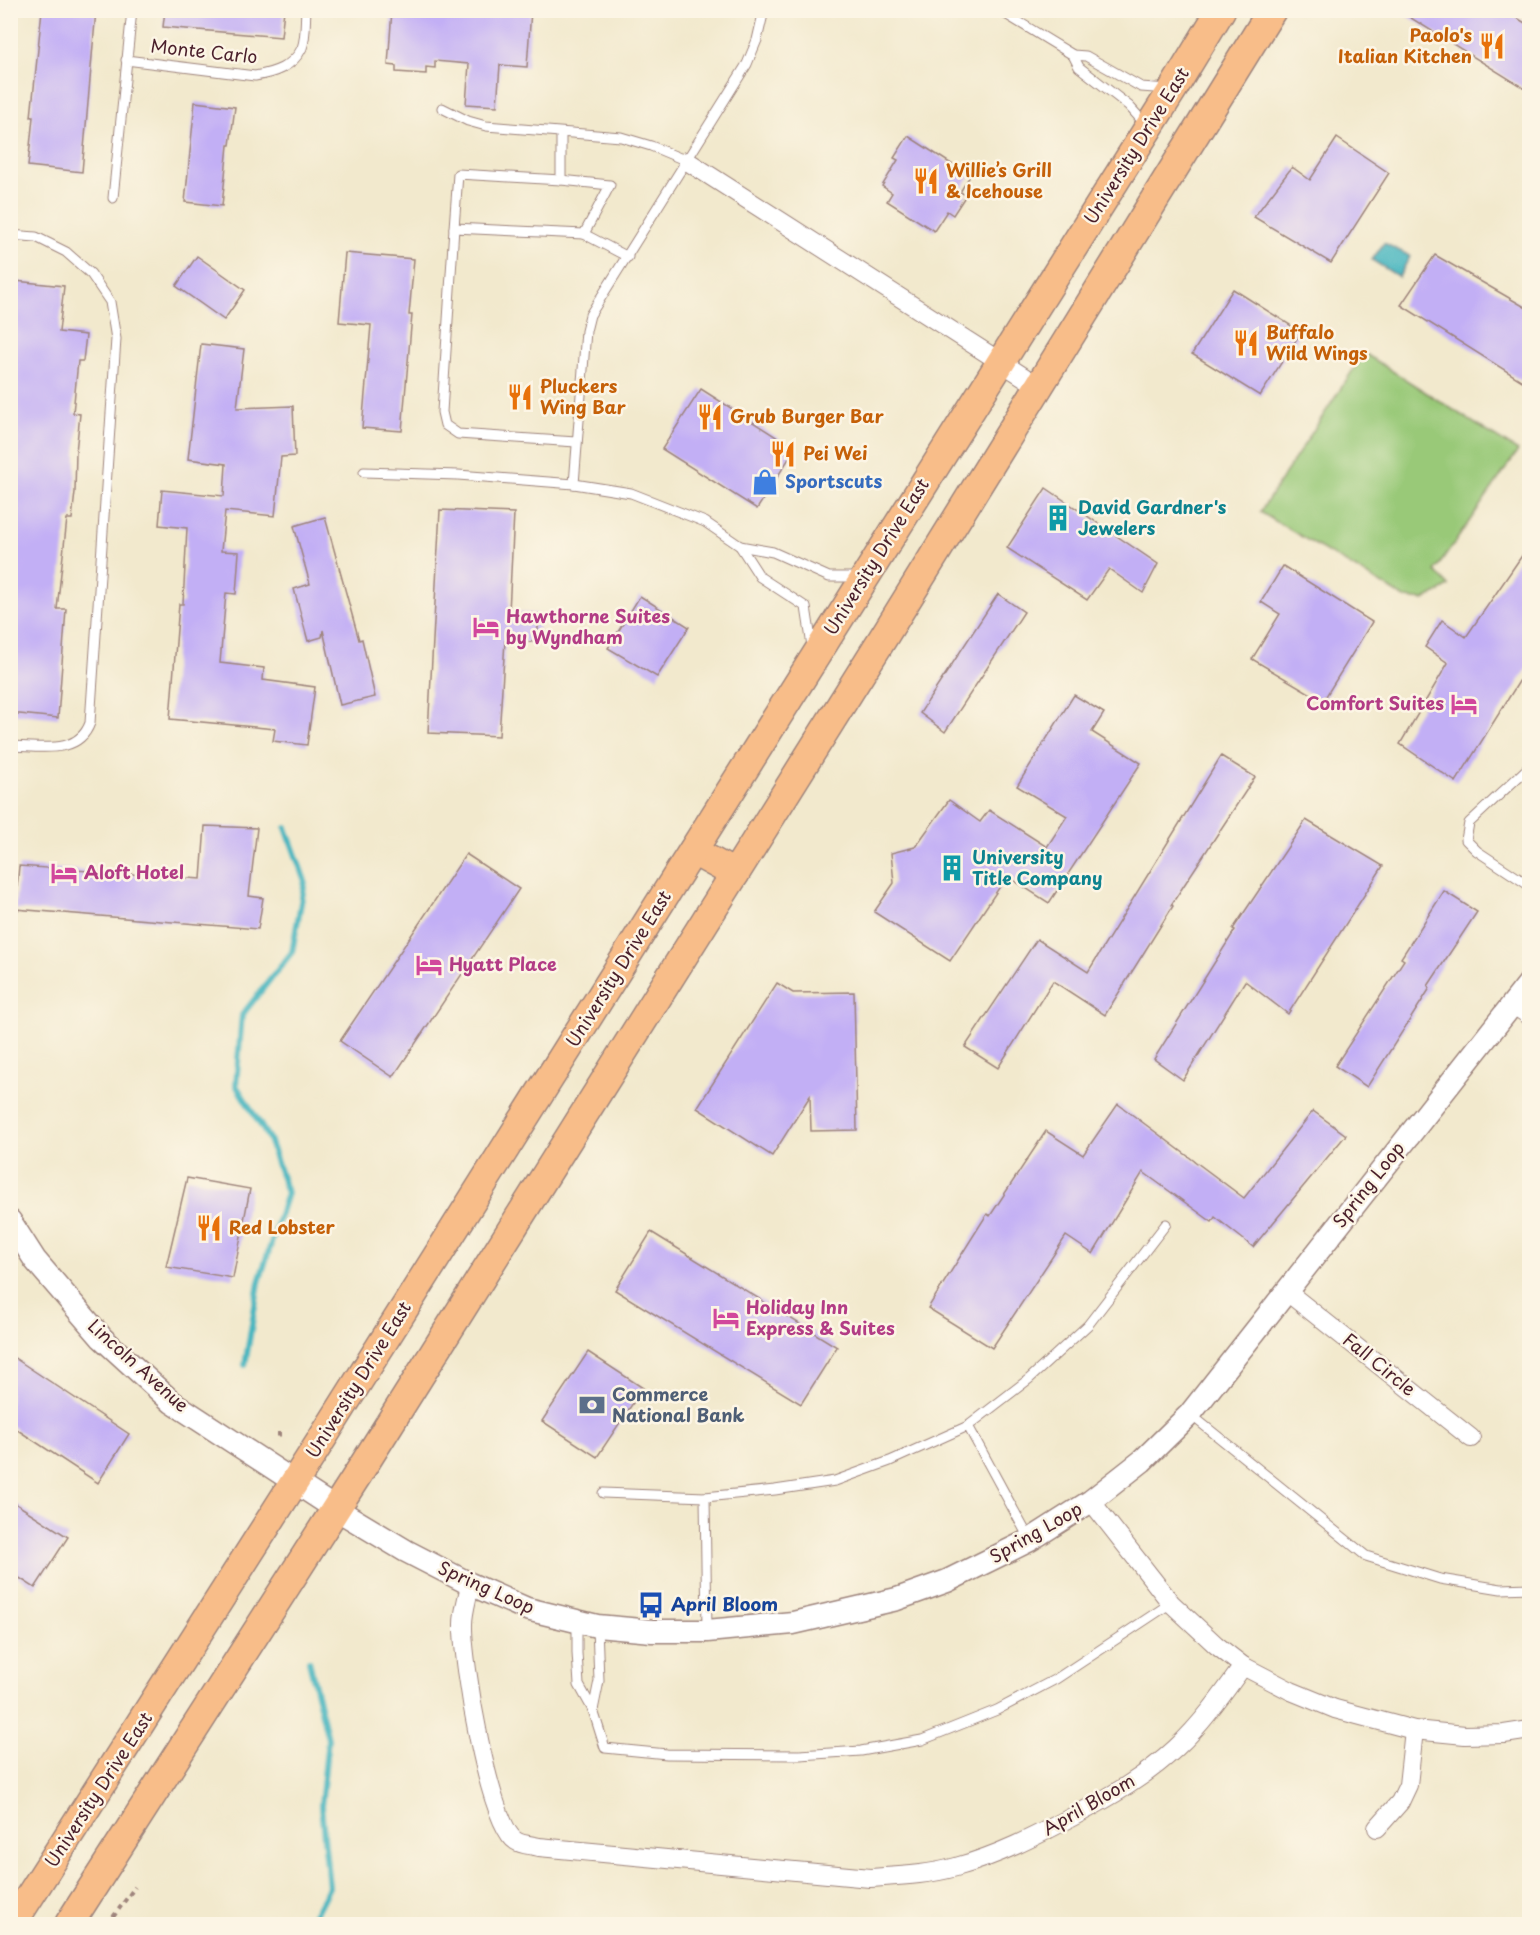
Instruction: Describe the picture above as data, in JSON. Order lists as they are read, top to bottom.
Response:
{
  "streets": {
    "main road": ["University Drive East"],
    "street": [
      "Spring Loop",
      "Fall Circle",
      "Lincoln Avenue",
      "April Bloom"
    ],
    "lane": ["Monte Carlo"]
  },
  "crossings": [
    ["University Drive East", "Lincoln Avenue"],
    ["Spring Loop", "Fall Circle"],
    ["Spring Loop", "Lincoln Avenue"],
    ["Spring Loop", "April Bloom"]
  ],
  "places": {
    "restaurant": [
      "Paolo's Italian Kitchen",
      "Willie’s Grill & Icehouse",
      "Buffalo Wild Wings",
      "Pluckers Wing Bar",
      "Grub Burger Bar",
      "Pei Wei",
      "Red Lobster"
    ],
    "shop": ["Sportscuts"],
    "building": ["David Gardner's Jewelers", "University Title Company"],
    "hotel": [
      "Hawthorne Suites by Wyndham",
      "Comfort Suites",
      "Aloft Hotel",
      "Hyatt Place",
      "Holiday Inn Express & Suites"
    ],
    "bank": ["Commerce National Bank"],
    "bus stop": ["April Bloom"]
  }
}
